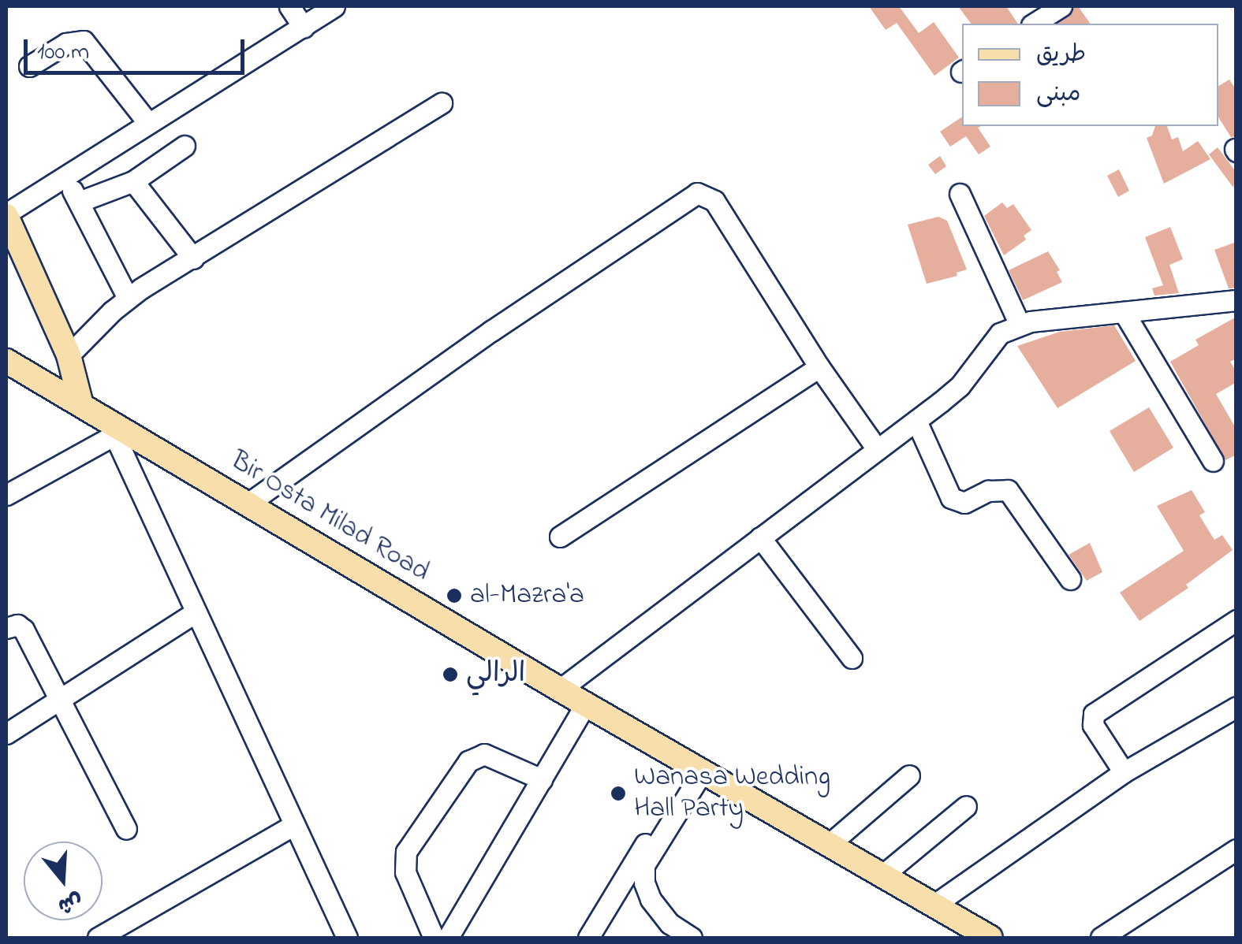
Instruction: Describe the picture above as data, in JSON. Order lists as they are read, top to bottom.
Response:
{
  "streets": {
    "main road": ["Bir Osta Milad Road"]
  },
  "places": ["al-Mazra'a", "الرالي", "Wanasa Wedding Hall Party"],
  "legend": ["طريق", "مبنى"],
  "scale_bar": "100 m",
  "north": "bottom"
}
